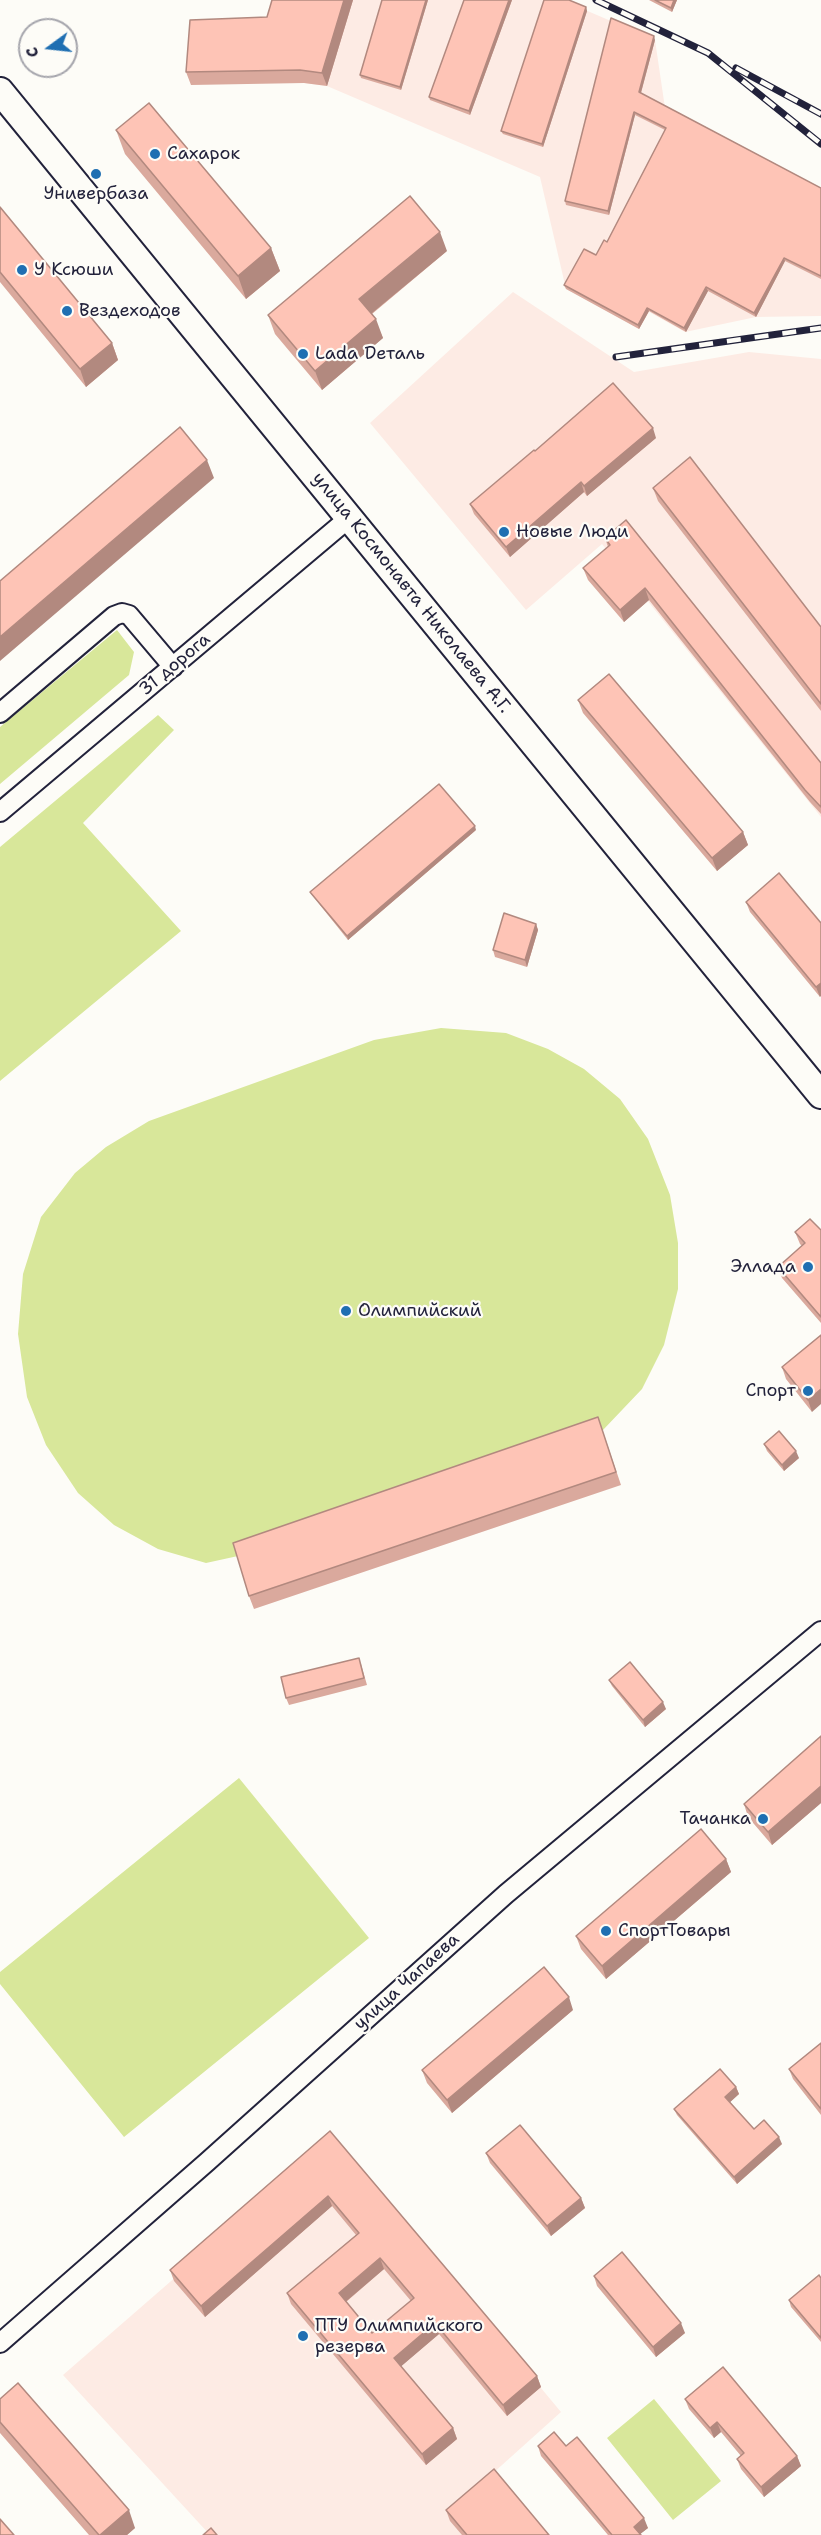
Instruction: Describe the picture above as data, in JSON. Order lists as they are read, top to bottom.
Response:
{
  "streets": {
    "street": ["улица Космонавта Николаева А.Г.", "31 дорога", "улица Чапаева"]
  },
  "crossings": [
    ["улица Космонавта Николаева А.Г.", "31 дорога"]
  ],
  "places": [
    "Сахарок",
    "Универбаза",
    "У Ксюши",
    "Вездеходов",
    "Lada Dеталь",
    "Новые Люди",
    "Эллада",
    "Олимпийский",
    "Спорт",
    "Тачанка",
    "СпортТовары",
    "ПТУ Олимпийского резерва"
  ],
  "north": "left"
}
